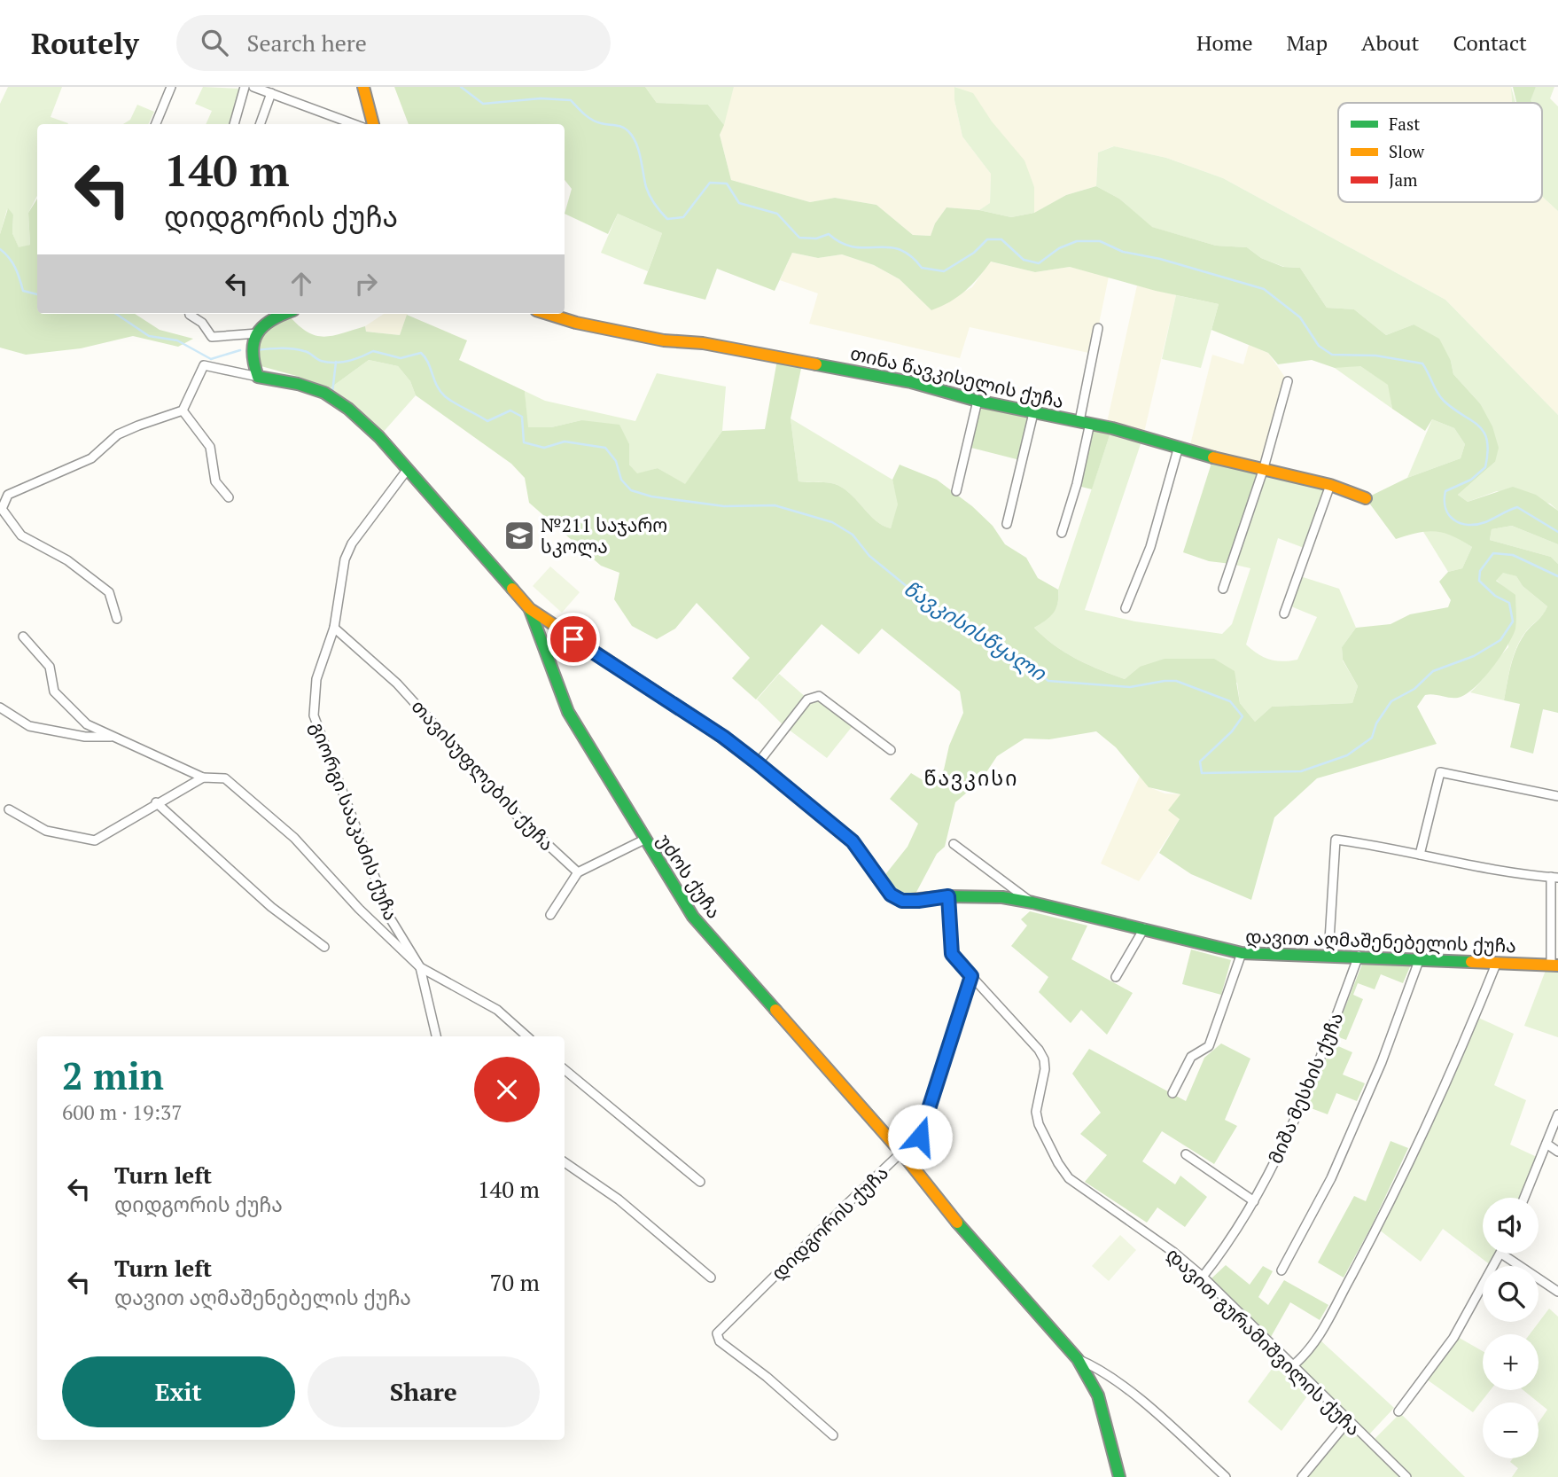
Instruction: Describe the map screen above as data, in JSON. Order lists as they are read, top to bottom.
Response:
{
  "streets": {
    "street": [
      "თინა წავკისელის ქუჩა",
      "თავისუფლების ქუჩა",
      "გიორგი სააკაძის ქუჩა",
      "უძოს ქუჩა",
      "დავით აღმაშენებელის ქუჩა",
      "მიშა მესხის ქუჩა",
      "დიდგორის ქუჩა",
      "დავით გურამიშვილის ქუჩა"
    ]
  },
  "crossings": [
    ["თავისუფლების ქუჩა", "გიორგი სააკაძის ქუჩა"],
    ["უძოს ქუჩა", "დავით აღმაშენებელის ქუჩა"],
    ["უძოს ქუჩა", "დიდგორის ქუჩა"],
    ["დავით აღმაშენებელის ქუჩა", "მიშა მესხის ქუჩა"],
    ["მიშა მესხის ქუჩა", "დავით გურამიშვილის ქუჩა"],
    ["დიდგორის ქუჩა", "დავით გურამიშვილის ქუჩა"]
  ],
  "districts": ["წავკისი"],
  "water": ["წავკისისწყალი"],
  "places": {
    "school or university": ["№211 საჯარო სკოლა"]
  },
  "legend": ["Fast", "Slow", "Jam"],
  "page": {
    "header": "Routely",
    "search": "Search here",
    "nav": [
      "Home",
      "Map",
      "About",
      "Contact"
    ],
    "turn": ["140 m", "დიდგორის ქუჩა"],
    "heading": ["2 min", "600 m · 19:37"],
    "list": [
      {
        "name": "Turn left",
        "note": "დიდგორის ქუჩა",
        "value": "140 m"
      },
      {
        "name": "Turn left",
        "note": "დავით აღმაშენებელის ქუჩა",
        "value": "70 m"
      }
    ],
    "map_buttons": ["+", "−"],
    "buttons": ["Exit", "Share"]
  }
}
